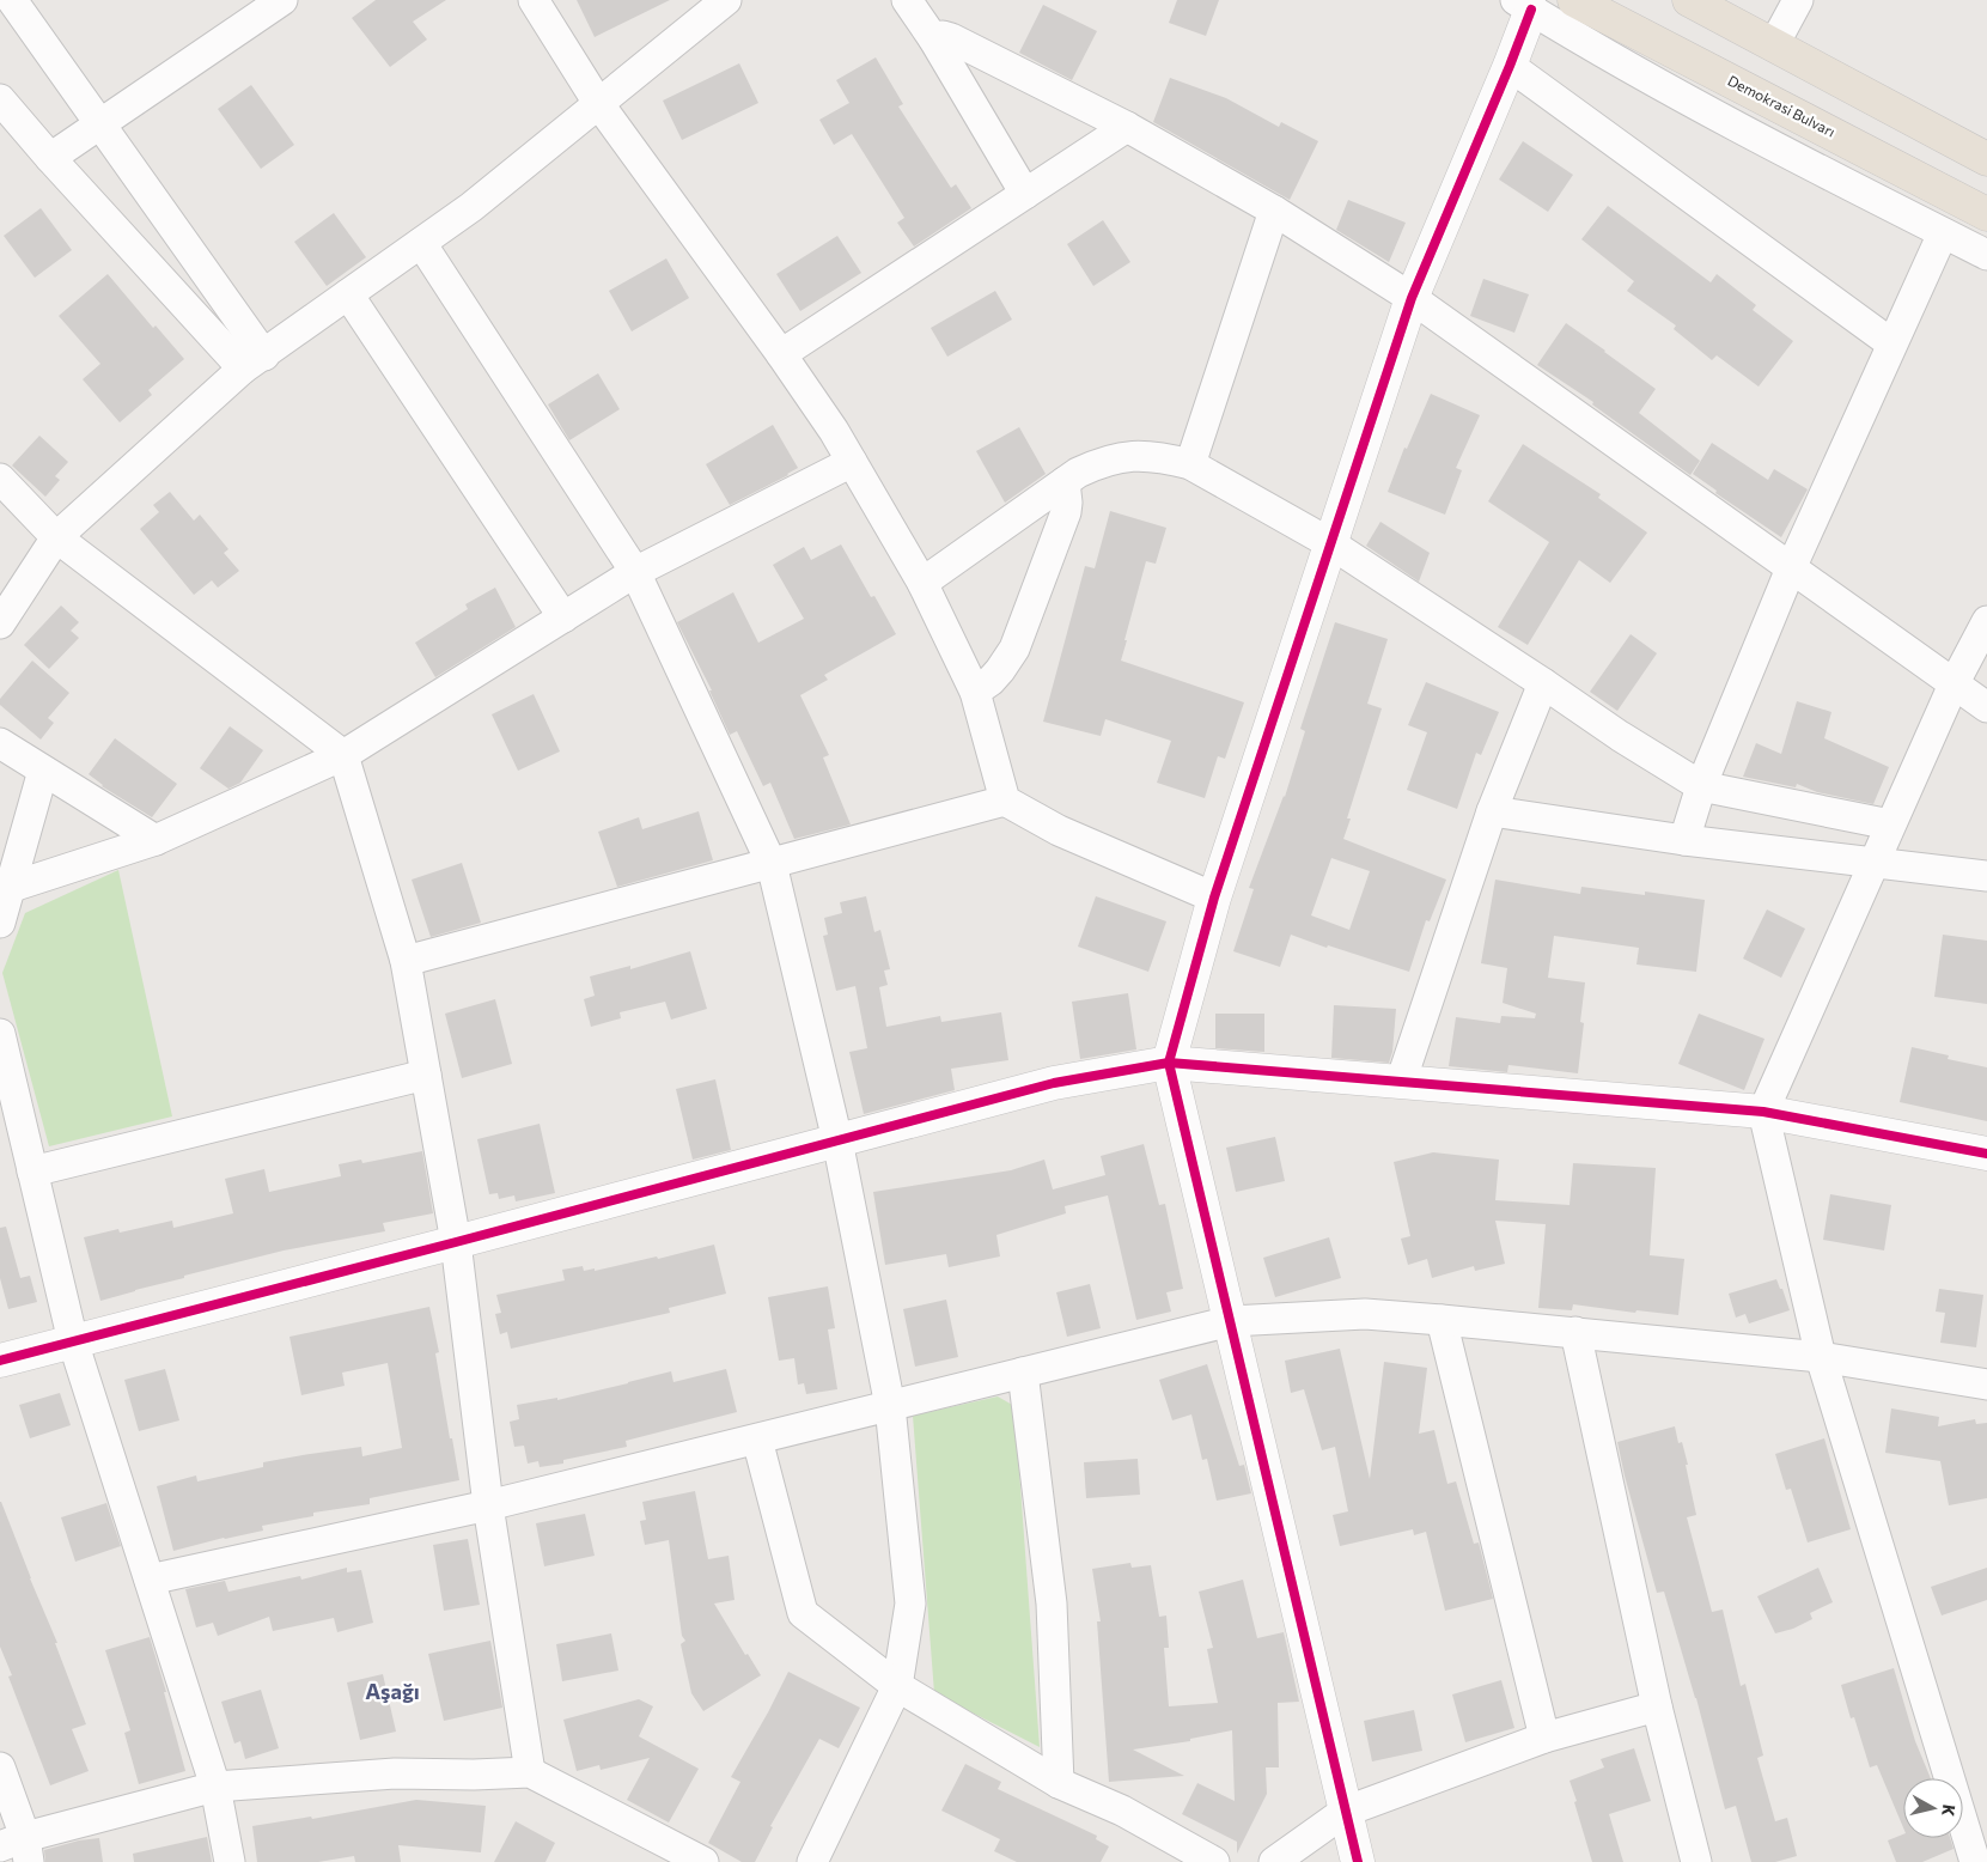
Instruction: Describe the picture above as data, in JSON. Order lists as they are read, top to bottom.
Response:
{
  "streets": {
    "highway": ["Demokrasi Bulvarı"]
  },
  "districts": ["Aşağı"],
  "north": "right"
}
